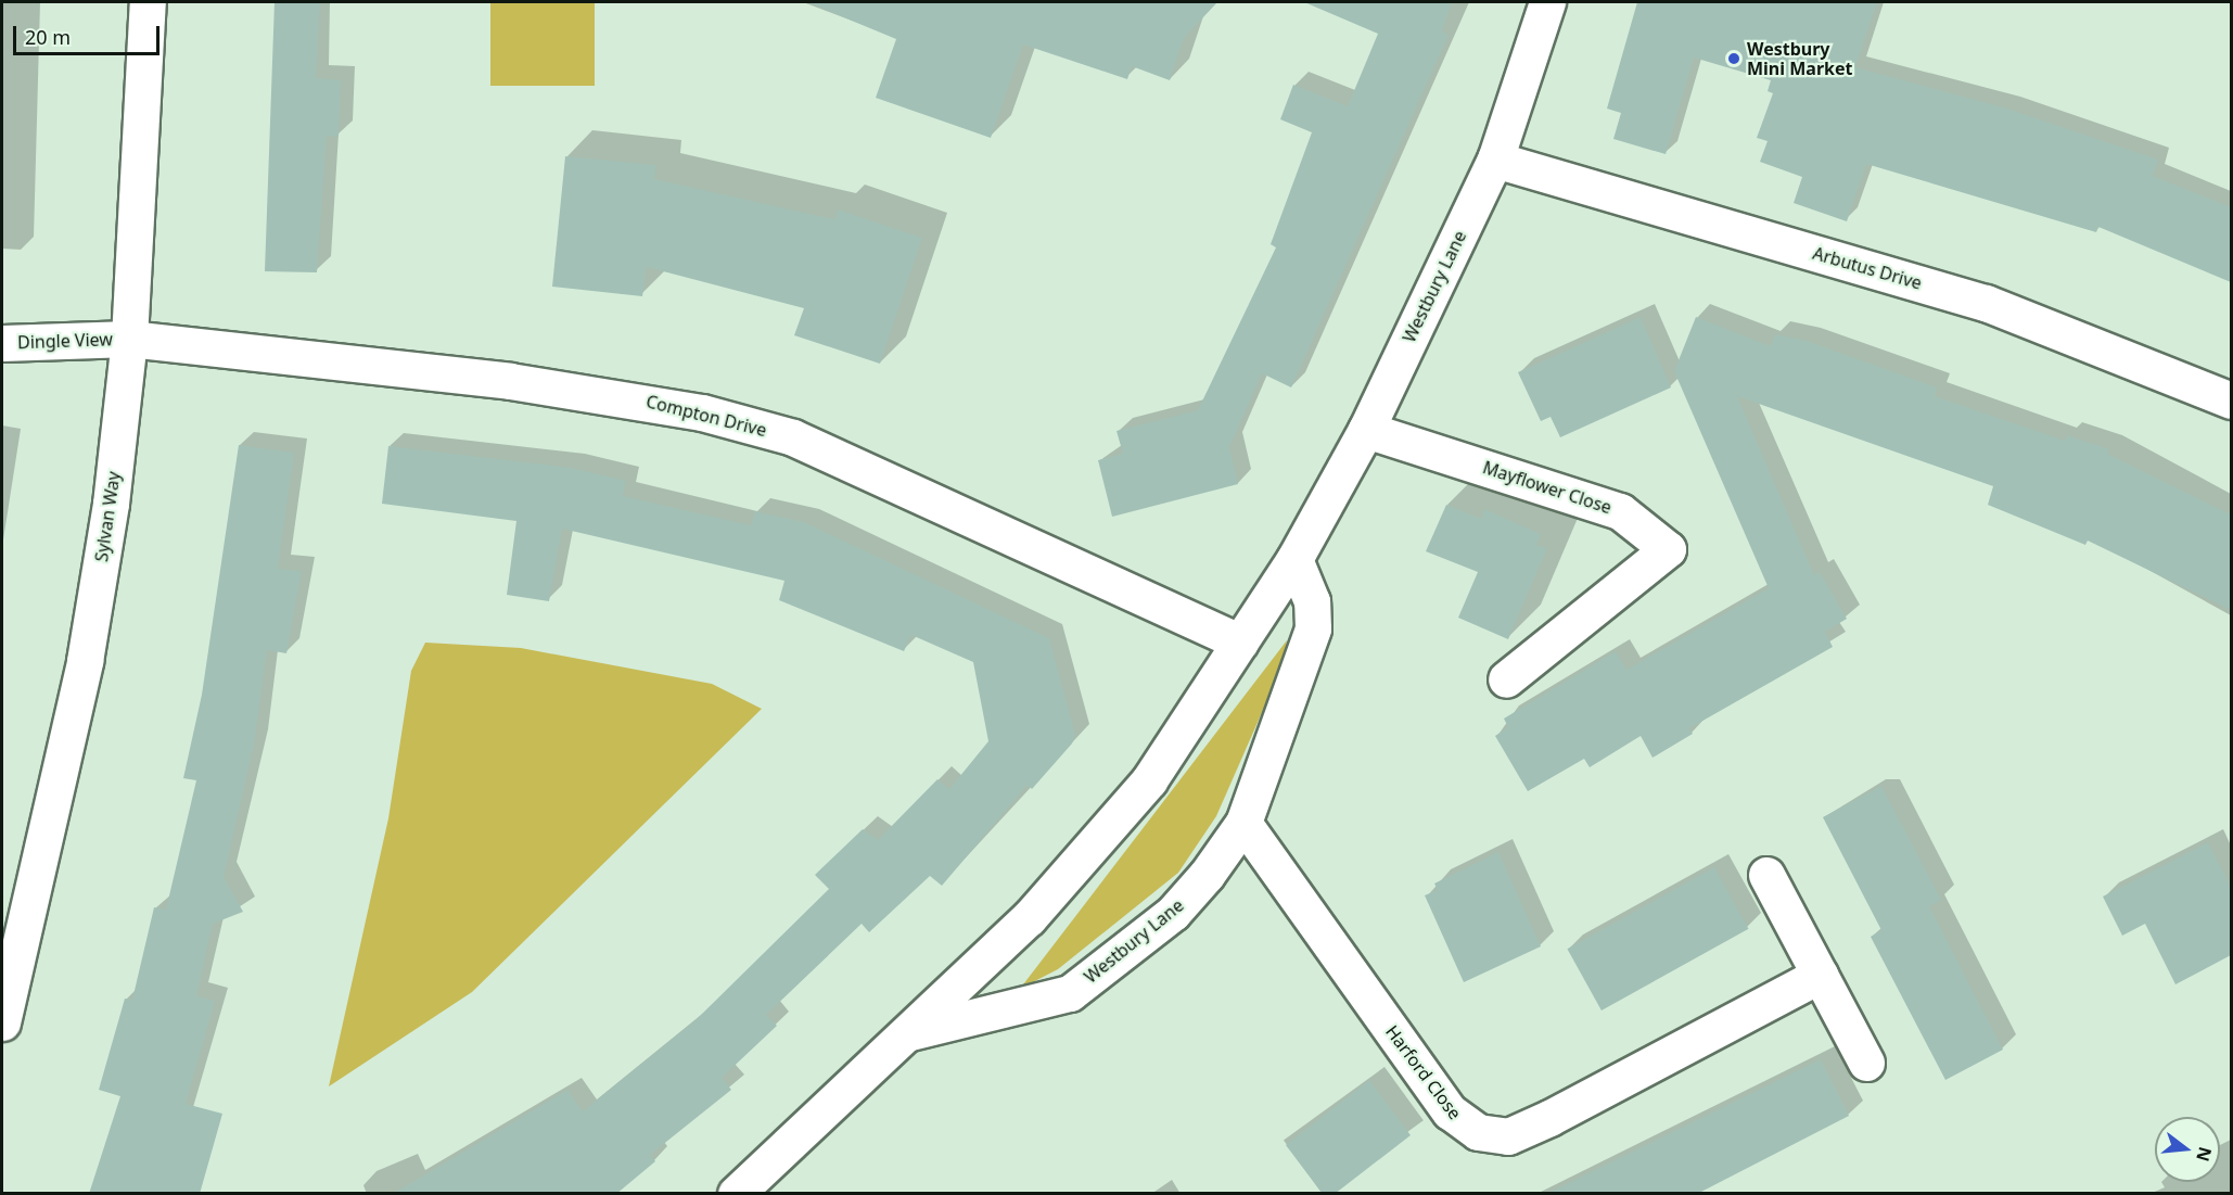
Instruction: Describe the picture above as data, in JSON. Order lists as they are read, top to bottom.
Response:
{
  "streets": {
    "street": [
      "Arbutus Drive",
      "Westbury Lane",
      "Dingle View",
      "Compton Drive",
      "Mayflower Close",
      "Sylvan Way",
      "Harford Close"
    ]
  },
  "crossings": [
    ["Arbutus Drive", "Westbury Lane"],
    ["Westbury Lane", "Compton Drive"],
    ["Westbury Lane", "Mayflower Close"],
    ["Westbury Lane", "Harford Close"],
    ["Dingle View", "Compton Drive"],
    ["Dingle View", "Sylvan Way"],
    ["Compton Drive", "Sylvan Way"]
  ],
  "places": ["Westbury Mini Market"],
  "scale_bar": "20 m",
  "north": "right"
}
